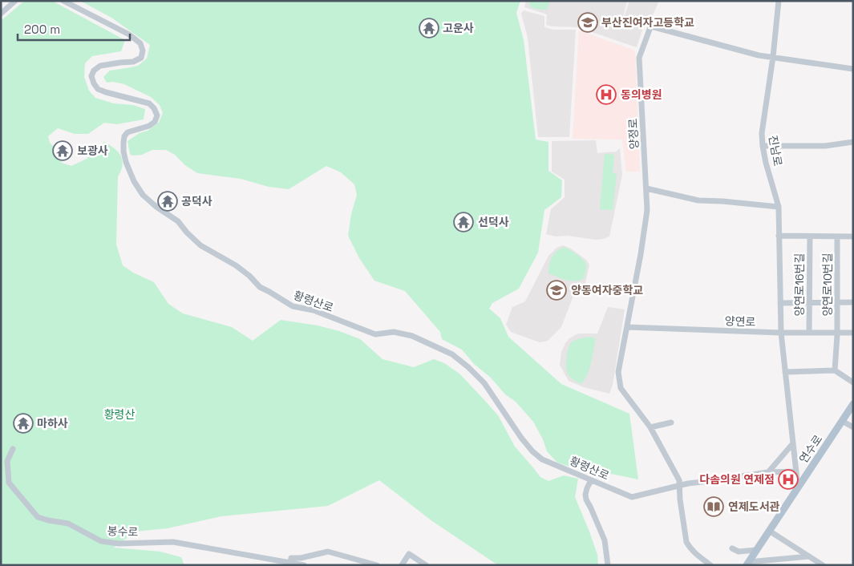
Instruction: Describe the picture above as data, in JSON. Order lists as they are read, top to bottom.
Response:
{
  "streets": {
    "main road": ["연수로"],
    "street": [
      "양정로",
      "진남로",
      "양연로16번길",
      "양연로10번길",
      "황령산로",
      "양연로",
      "봉수로"
    ]
  },
  "crossings": [
    ["양정로", "진남로"],
    ["양정로", "황령산로"],
    ["양정로", "양연로"],
    ["진남로", "황령산로"],
    ["진남로", "양연로"],
    ["진남로", "연수로"],
    ["양연로16번길", "양연로"],
    ["양연로10번길", "양연로"]
  ],
  "parks": ["황령산"],
  "places": {
    "school or university": ["부산진여자고등학교", "양동여자중학교"],
    "temple": [
      "고운사",
      "보광사",
      "공덕사",
      "선덕사",
      "마하사"
    ],
    "hospital": ["동의병원", "다솜의원 연제점"],
    "library": ["연제도서관"]
  },
  "scale_bar": "200 m"
}
